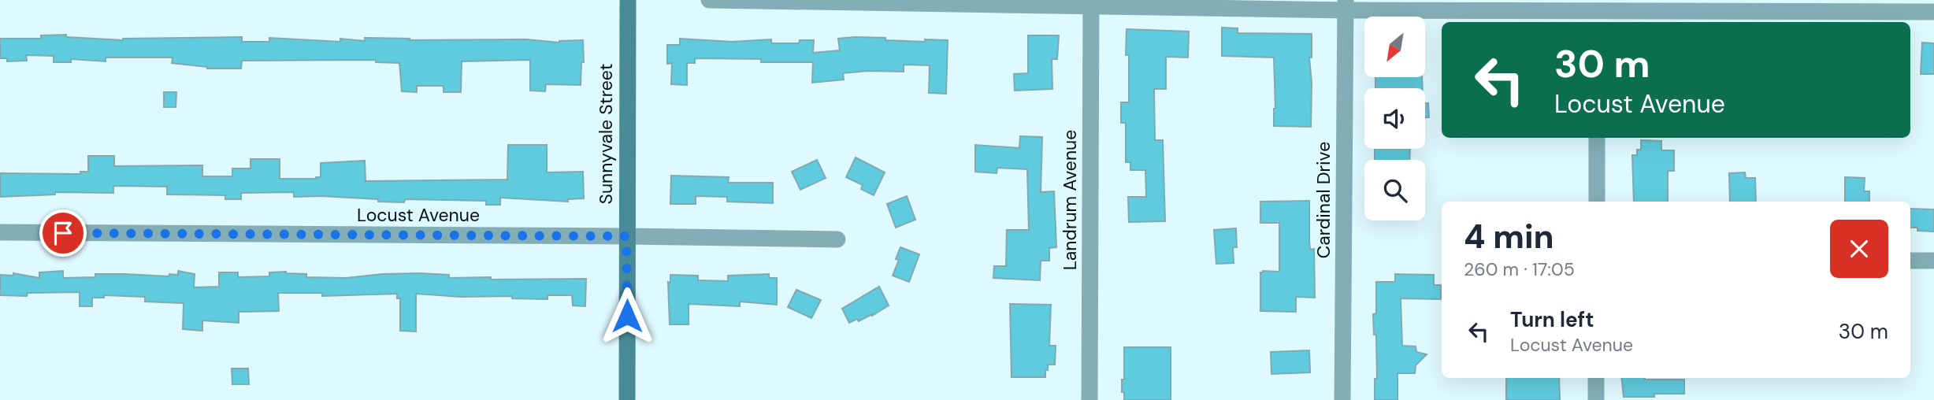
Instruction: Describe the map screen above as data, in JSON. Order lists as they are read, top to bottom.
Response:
{
  "streets": {
    "street": [
      "Sunnyvale Street",
      "Landrum Avenue",
      "Cardinal Drive",
      "Locust Avenue"
    ]
  },
  "crossings": [
    ["Sunnyvale Street", "Locust Avenue"]
  ],
  "north": "bottom left",
  "page": {
    "turn": ["30 m", "Locust Avenue"],
    "heading": ["4 min", "260 m · 17:05"],
    "list": [
      {
        "name": "Turn left",
        "note": "Locust Avenue",
        "value": "30 m"
      }
    ]
  }
}
